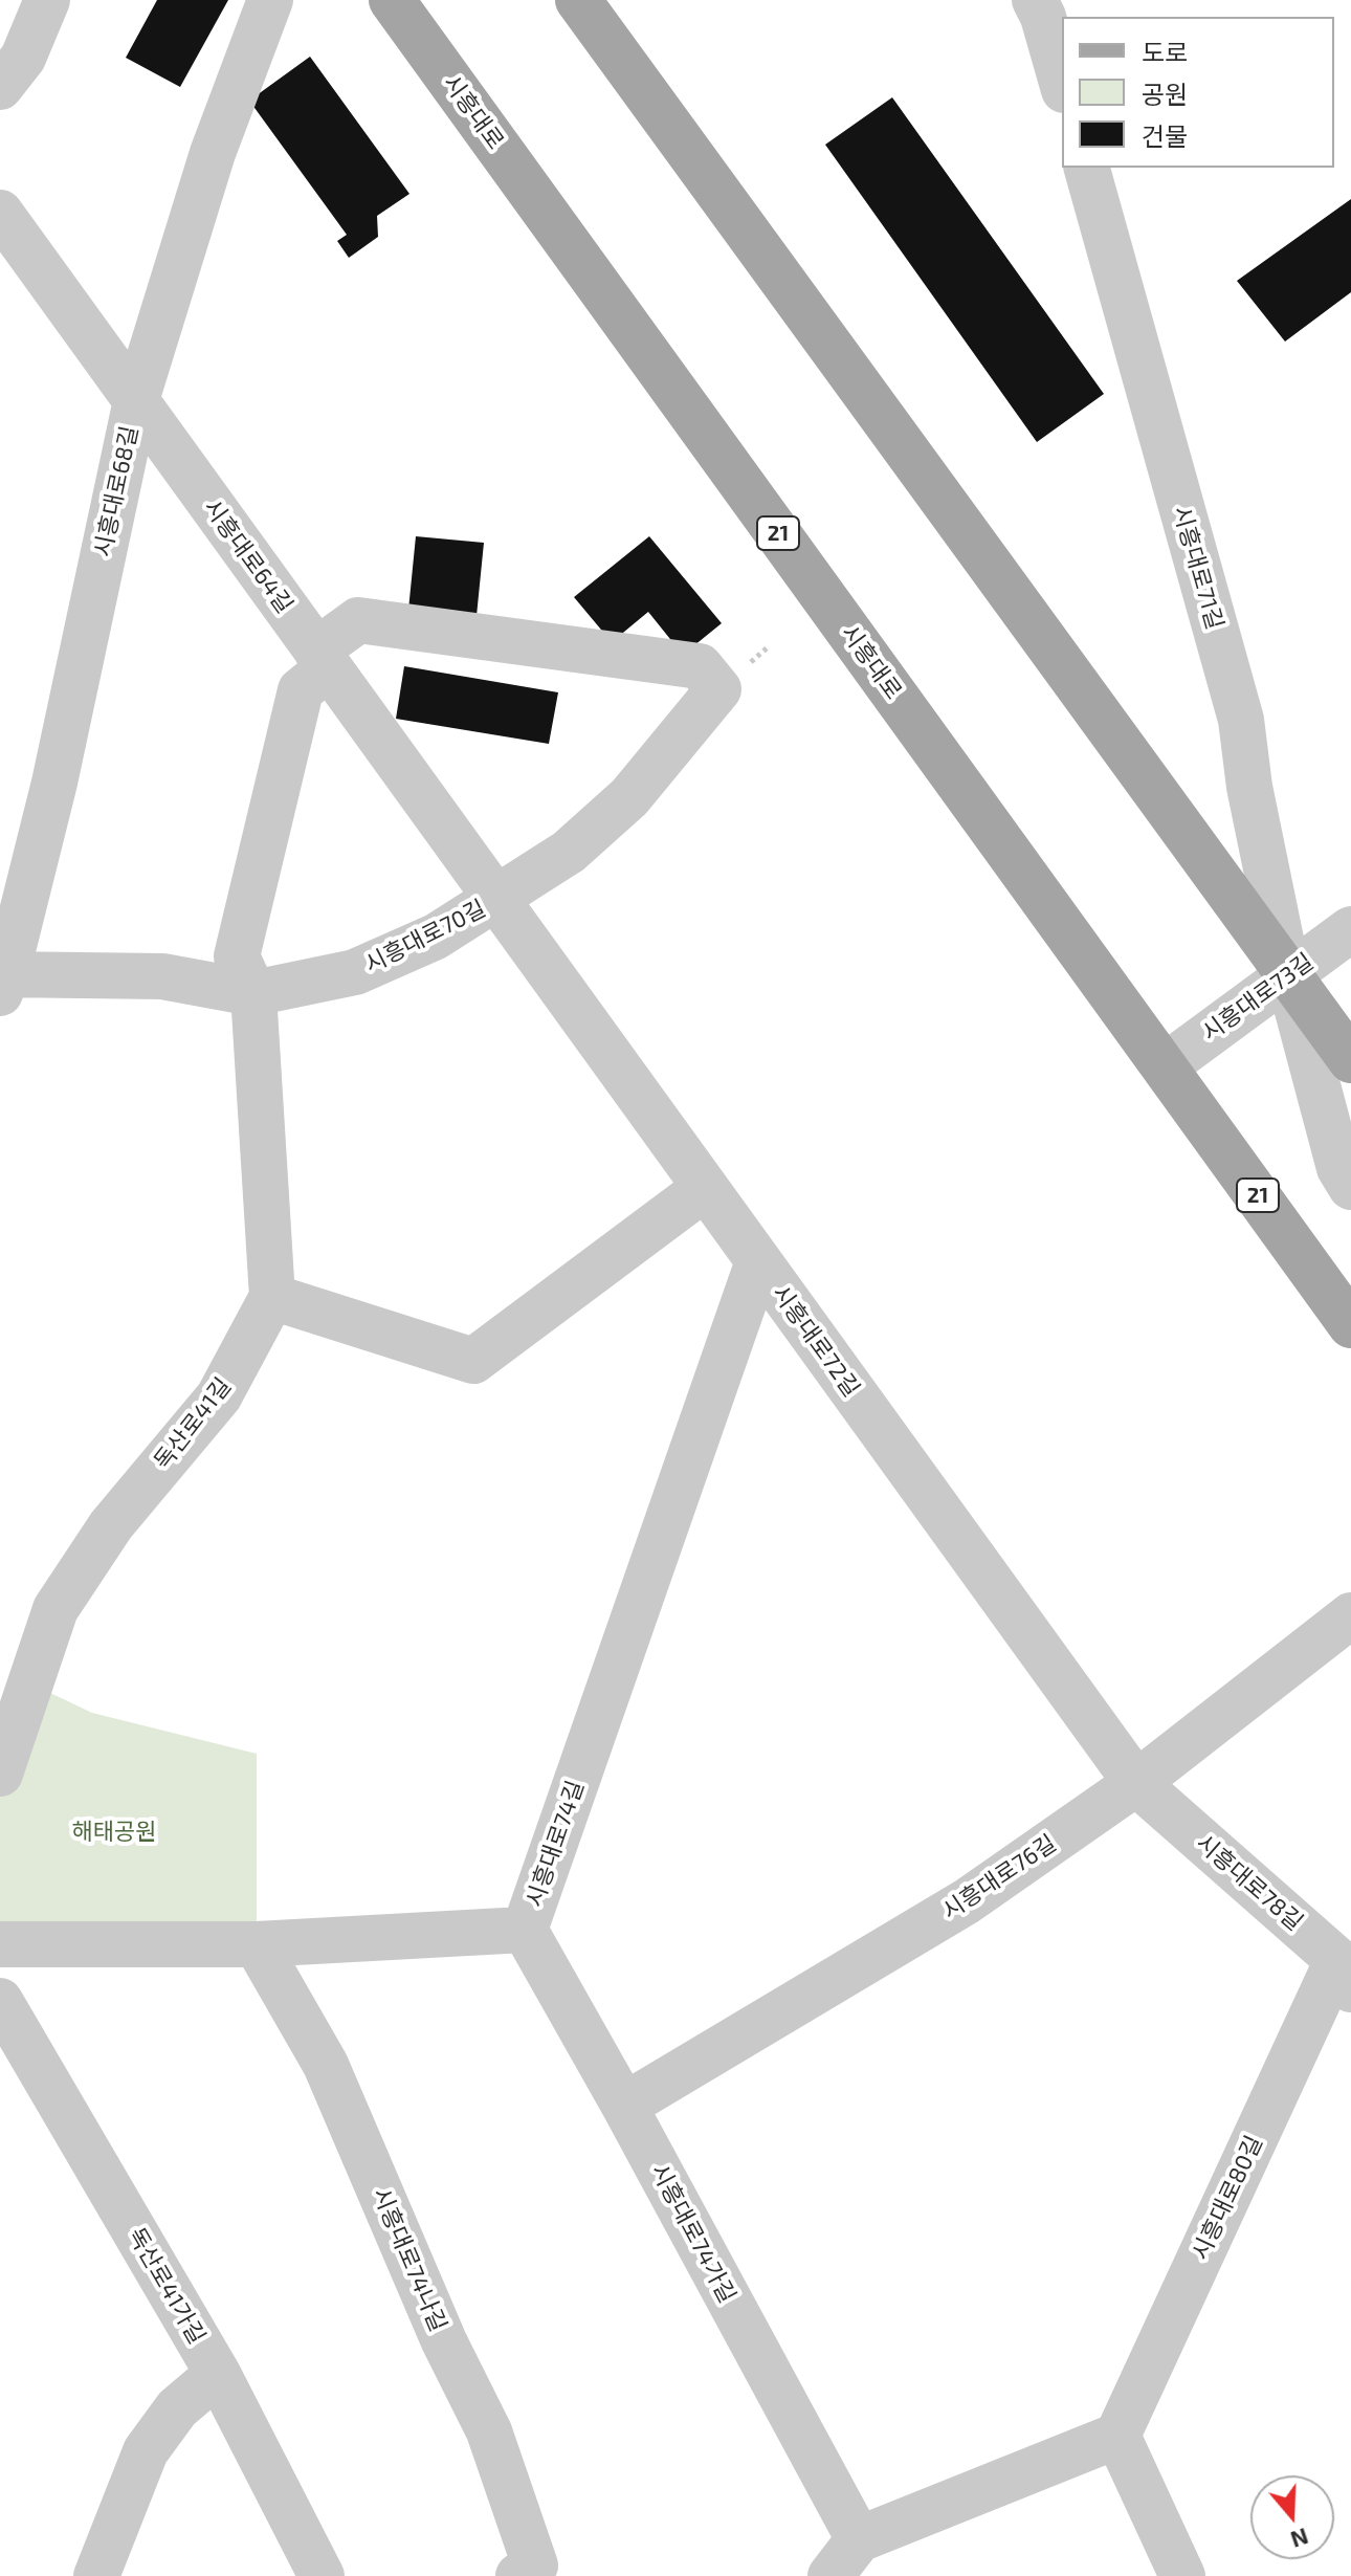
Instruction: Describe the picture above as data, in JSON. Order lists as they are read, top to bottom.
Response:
{
  "streets": {
    "main road": ["시흥대로", "21"],
    "street": [
      "시흥대로68길",
      "시흥대로64길",
      "시흥대로71길",
      "시흥대로70길",
      "시흥대로73길",
      "시흥대로72길",
      "독산로41길",
      "시흥대로74길",
      "시흥대로76길",
      "시흥대로78길",
      "시흥대로80길",
      "시흥대로74가길",
      "시흥대로74나길",
      "독산로41가길"
    ]
  },
  "crossings": [
    ["시흥대로", "시흥대로73길"],
    ["시흥대로68길", "시흥대로64길"],
    ["시흥대로68길", "시흥대로70길"],
    ["시흥대로64길", "시흥대로70길"],
    ["시흥대로64길", "시흥대로72길"],
    ["시흥대로71길", "시흥대로73길"],
    ["시흥대로70길", "시흥대로72길"],
    ["시흥대로72길", "시흥대로74길"],
    ["시흥대로72길", "시흥대로76길"],
    ["시흥대로72길", "시흥대로78길"],
    ["시흥대로74길", "시흥대로74가길"],
    ["시흥대로74길", "시흥대로74나길"],
    ["시흥대로76길", "시흥대로78길"],
    ["시흥대로76길", "시흥대로74가길"],
    ["시흥대로78길", "시흥대로80길"]
  ],
  "parks": ["해태공원"],
  "legend": ["도로", "공원", "건물"],
  "north": "bottom"
}
